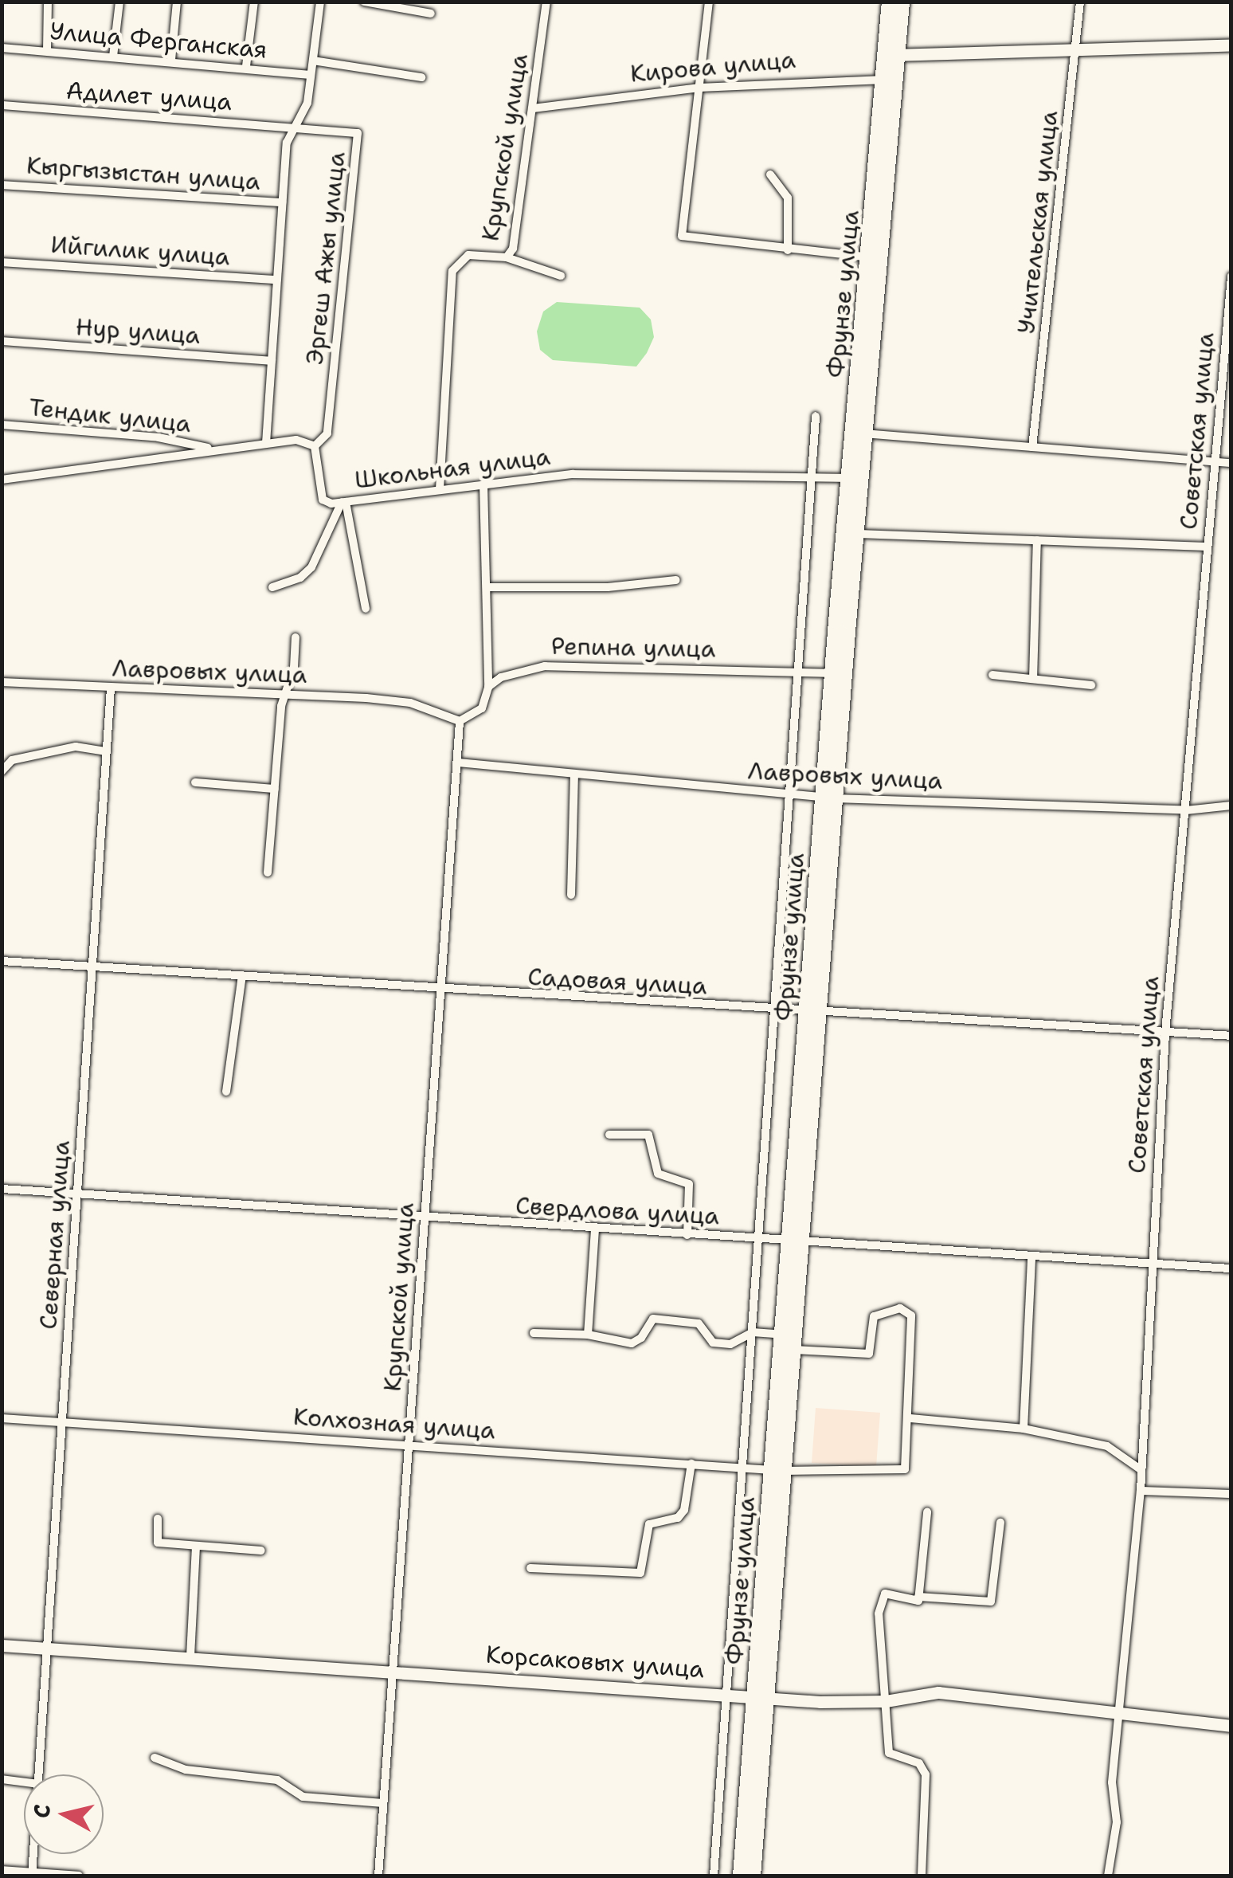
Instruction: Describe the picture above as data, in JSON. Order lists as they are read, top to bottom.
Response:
{
  "streets": {
    "main road": ["Фрунзе улица"],
    "street": [
      "Улица Ферганская",
      "Кирова улица",
      "Адилет улица",
      "Крупской улица",
      "Кыргызыстан улица",
      "Учительская улица",
      "Ийгилик улица",
      "Эргеш Ажы улица",
      "Нур улица",
      "Тендик улица",
      "Советская улица",
      "Школьная улица",
      "Репина улица",
      "Лавровых улица",
      "Садовая улица",
      "Свердлова улица",
      "Северная улица",
      "Колхозная улица",
      "Корсаковых улица"
    ]
  },
  "crossings": [
    ["Кирова улица", "Крупской улица"],
    ["Кирова улица", "Фрунзе улица"],
    ["Адилет улица", "Эргеш Ажы улица"],
    ["Крупской улица", "Школьная улица"],
    ["Крупской улица", "Репина улица"],
    ["Крупской улица", "Лавровых улица"],
    ["Крупской улица", "Садовая улица"],
    ["Крупской улица", "Свердлова улица"],
    ["Крупской улица", "Колхозная улица"],
    ["Крупской улица", "Корсаковых улица"],
    ["Эргеш Ажы улица", "Школьная улица"],
    ["Фрунзе улица", "Школьная улица"],
    ["Фрунзе улица", "Репина улица"],
    ["Фрунзе улица", "Лавровых улица"],
    ["Фрунзе улица", "Садовая улица"],
    ["Фрунзе улица", "Свердлова улица"],
    ["Фрунзе улица", "Колхозная улица"],
    ["Фрунзе улица", "Корсаковых улица"],
    ["Советская улица", "Лавровых улица"],
    ["Советская улица", "Садовая улица"],
    ["Советская улица", "Свердлова улица"],
    ["Советская улица", "Корсаковых улица"],
    ["Репина улица", "Лавровых улица"],
    ["Лавровых улица", "Северная улица"],
    ["Садовая улица", "Северная улица"],
    ["Свердлова улица", "Северная улица"],
    ["Северная улица", "Колхозная улица"],
    ["Северная улица", "Корсаковых улица"]
  ],
  "north": "left"
}
